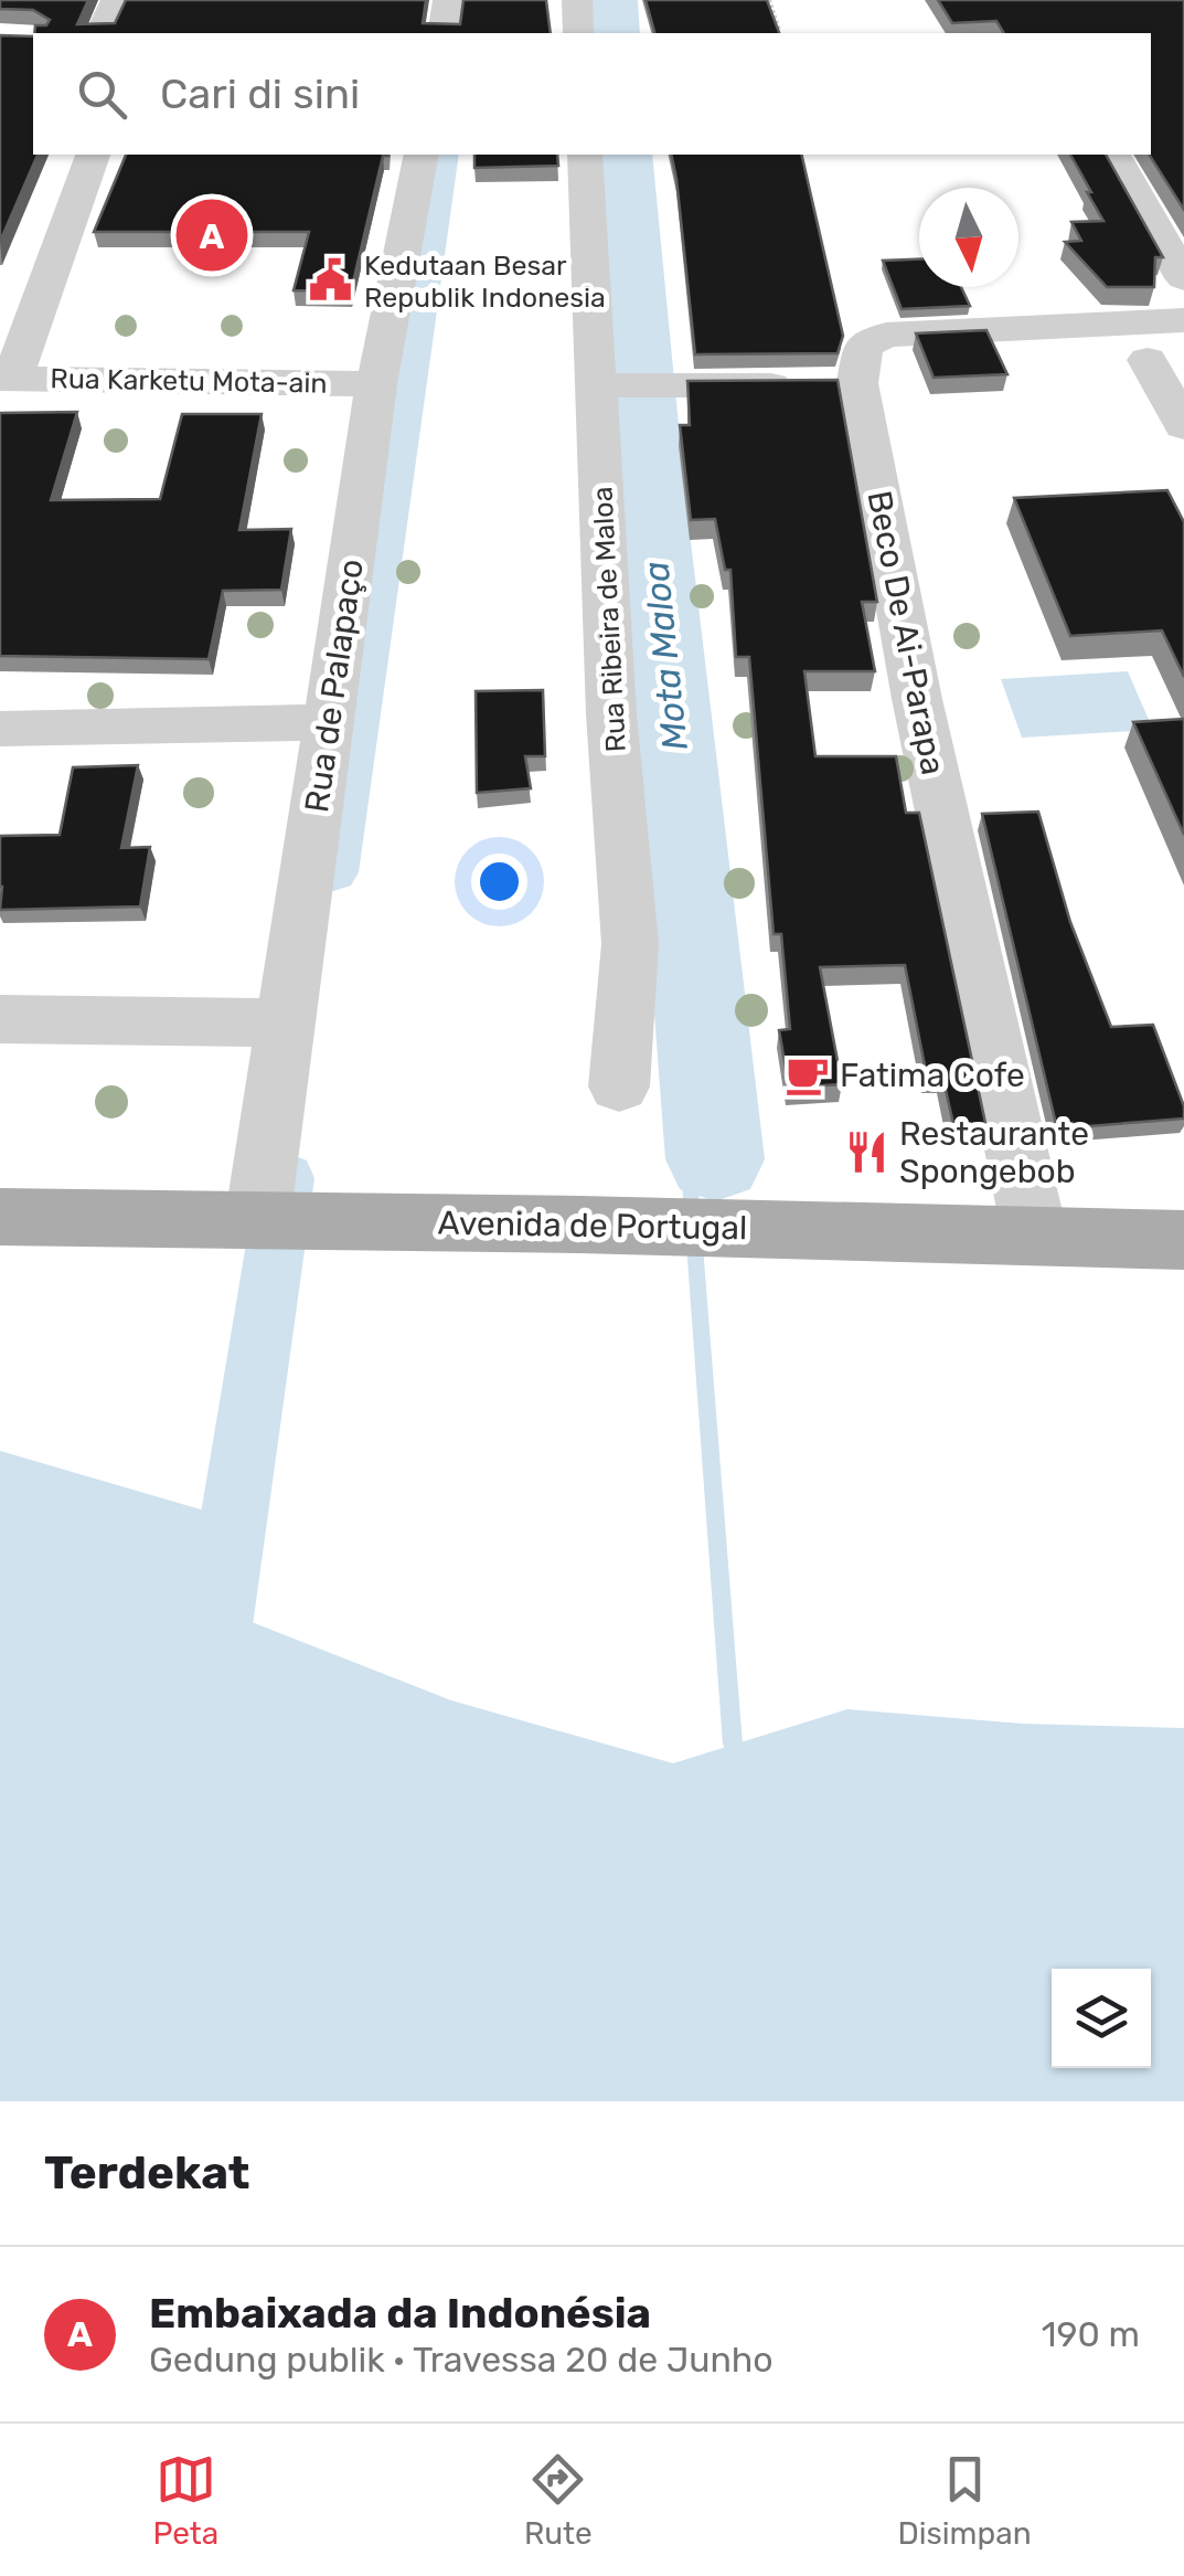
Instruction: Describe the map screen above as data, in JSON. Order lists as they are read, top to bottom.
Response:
{
  "streets": {
    "main road": ["Avenida de Portugal"],
    "street": [
      "Rua Karketu Mota-ain",
      "Rua Ribeira de Maloa",
      "Beco De Ai-Parapa",
      "Rua de Palapaço"
    ]
  },
  "crossings": [
    ["Rua Karketu Mota-ain", "Rua de Palapaço"],
    ["Beco De Ai-Parapa", "Avenida de Portugal"],
    ["Rua de Palapaço", "Avenida de Portugal"]
  ],
  "water": ["Mota Maloa"],
  "places": {
    "public building": ["Kedutaan Besar Republik Indonesia"],
    "cafe": ["Fatima Cofe"],
    "restaurant": ["Restaurante Spongebob"]
  },
  "north": "bottom",
  "page": {
    "search": "Cari di sini",
    "pins": "A",
    "heading": "Terdekat",
    "list": [
      {
        "mark": "A",
        "name": "Embaixada da Indonésia",
        "note": "Gedung publik · Travessa 20 de Junho",
        "value": "190 m"
      }
    ],
    "nav": ["Peta", "Rute", "Disimpan"]
  }
}
